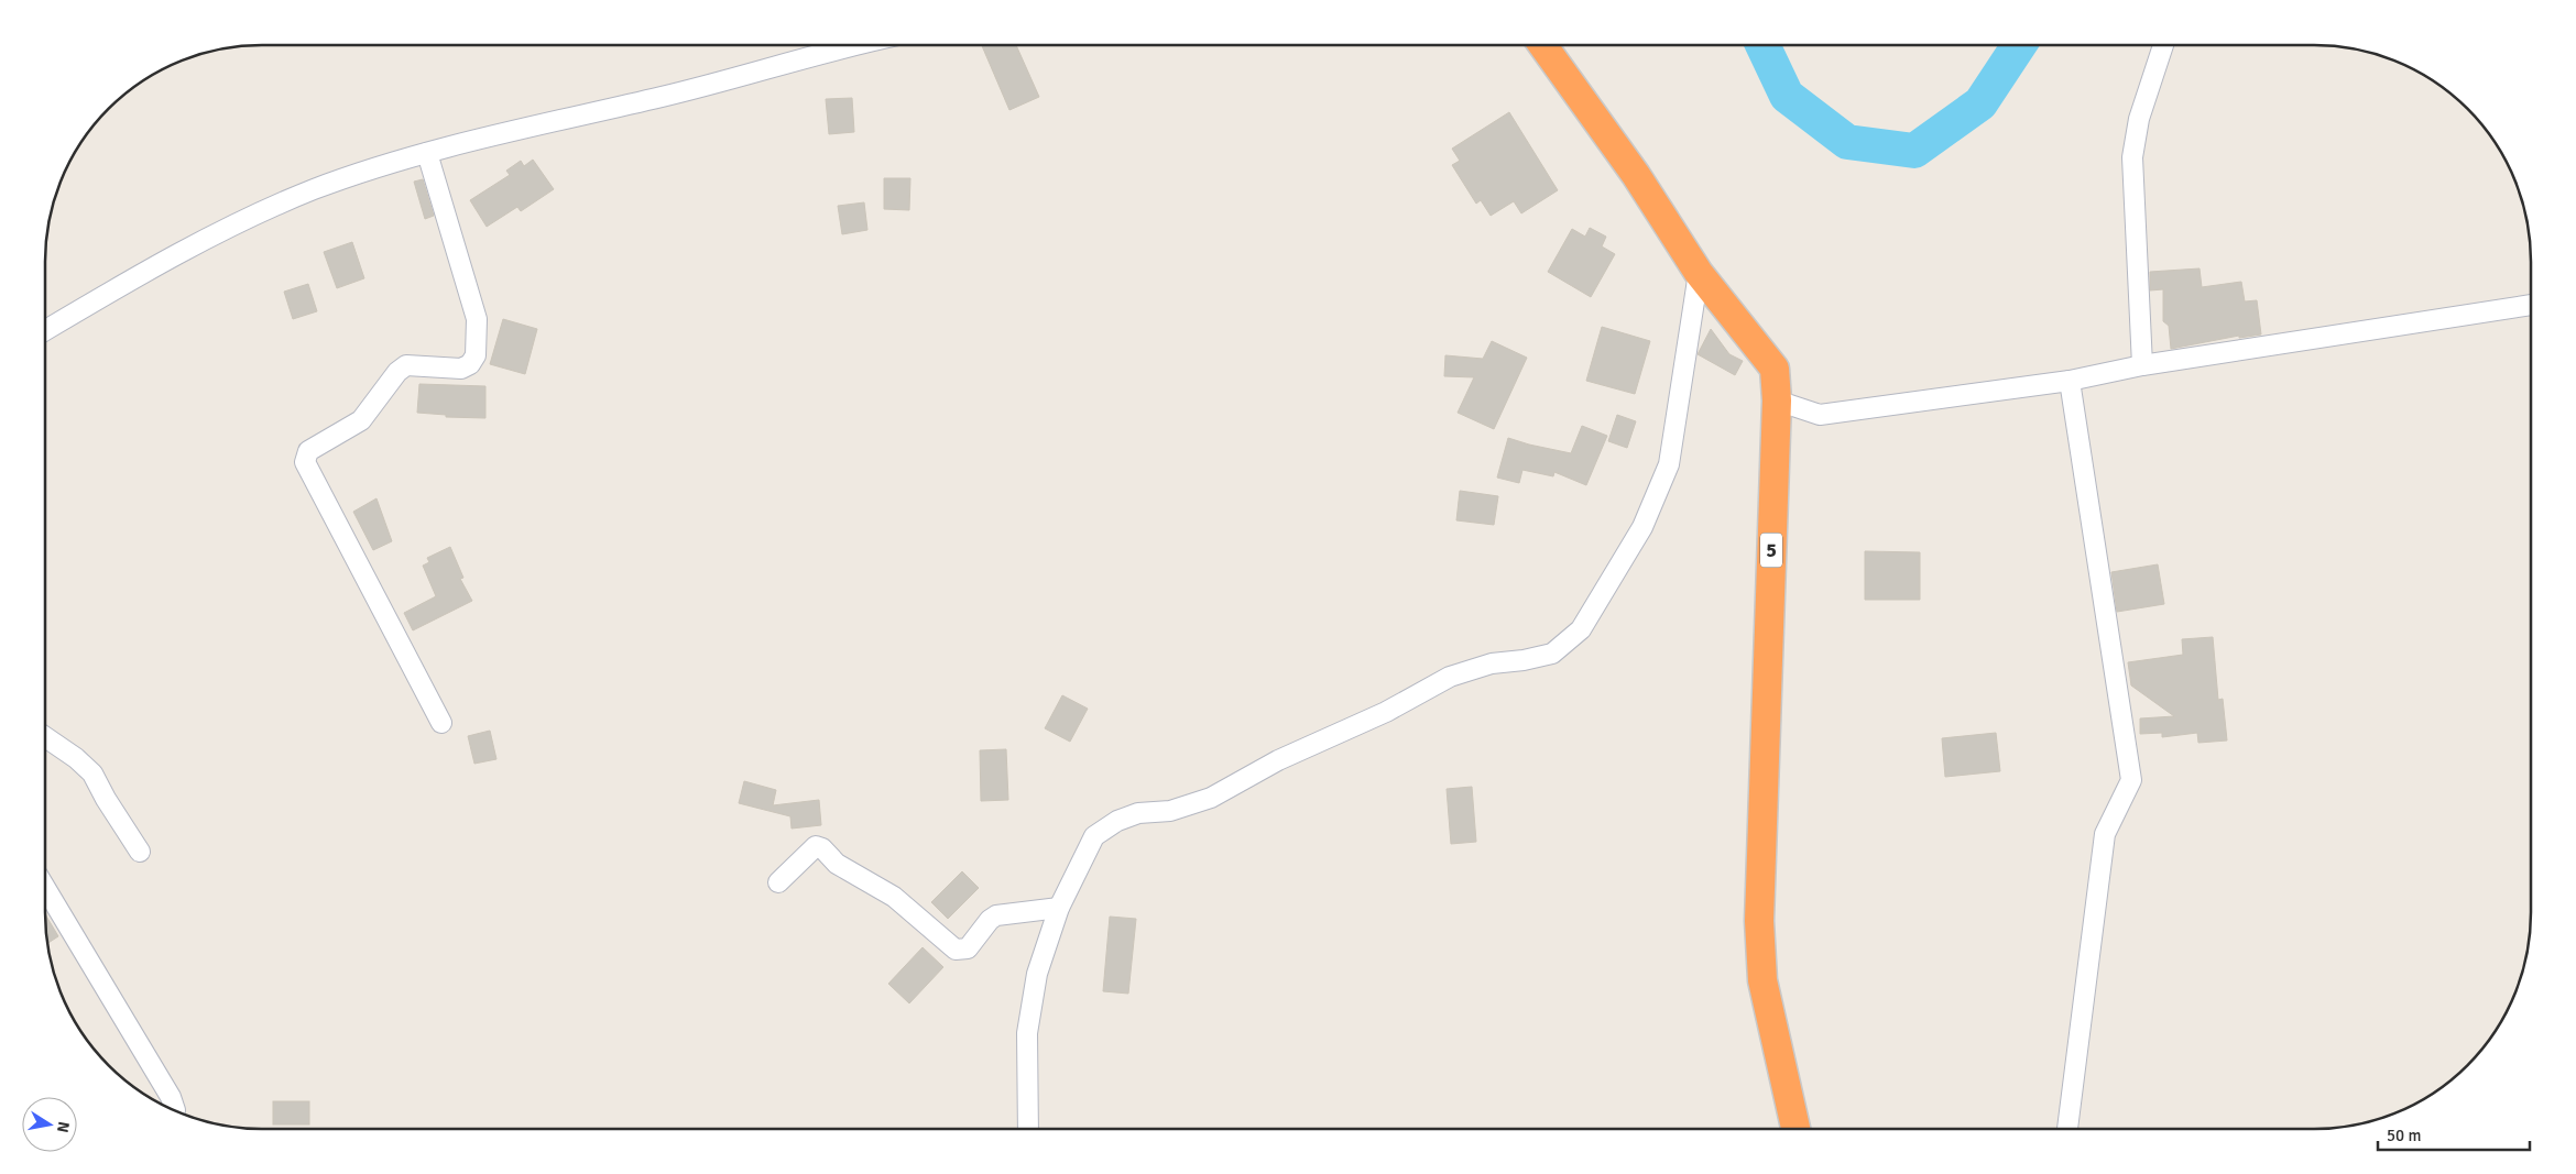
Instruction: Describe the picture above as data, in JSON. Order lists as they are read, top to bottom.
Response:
{
  "streets": {
    "highway": ["5"]
  },
  "scale_bar": "50 m",
  "north": "right"
}
